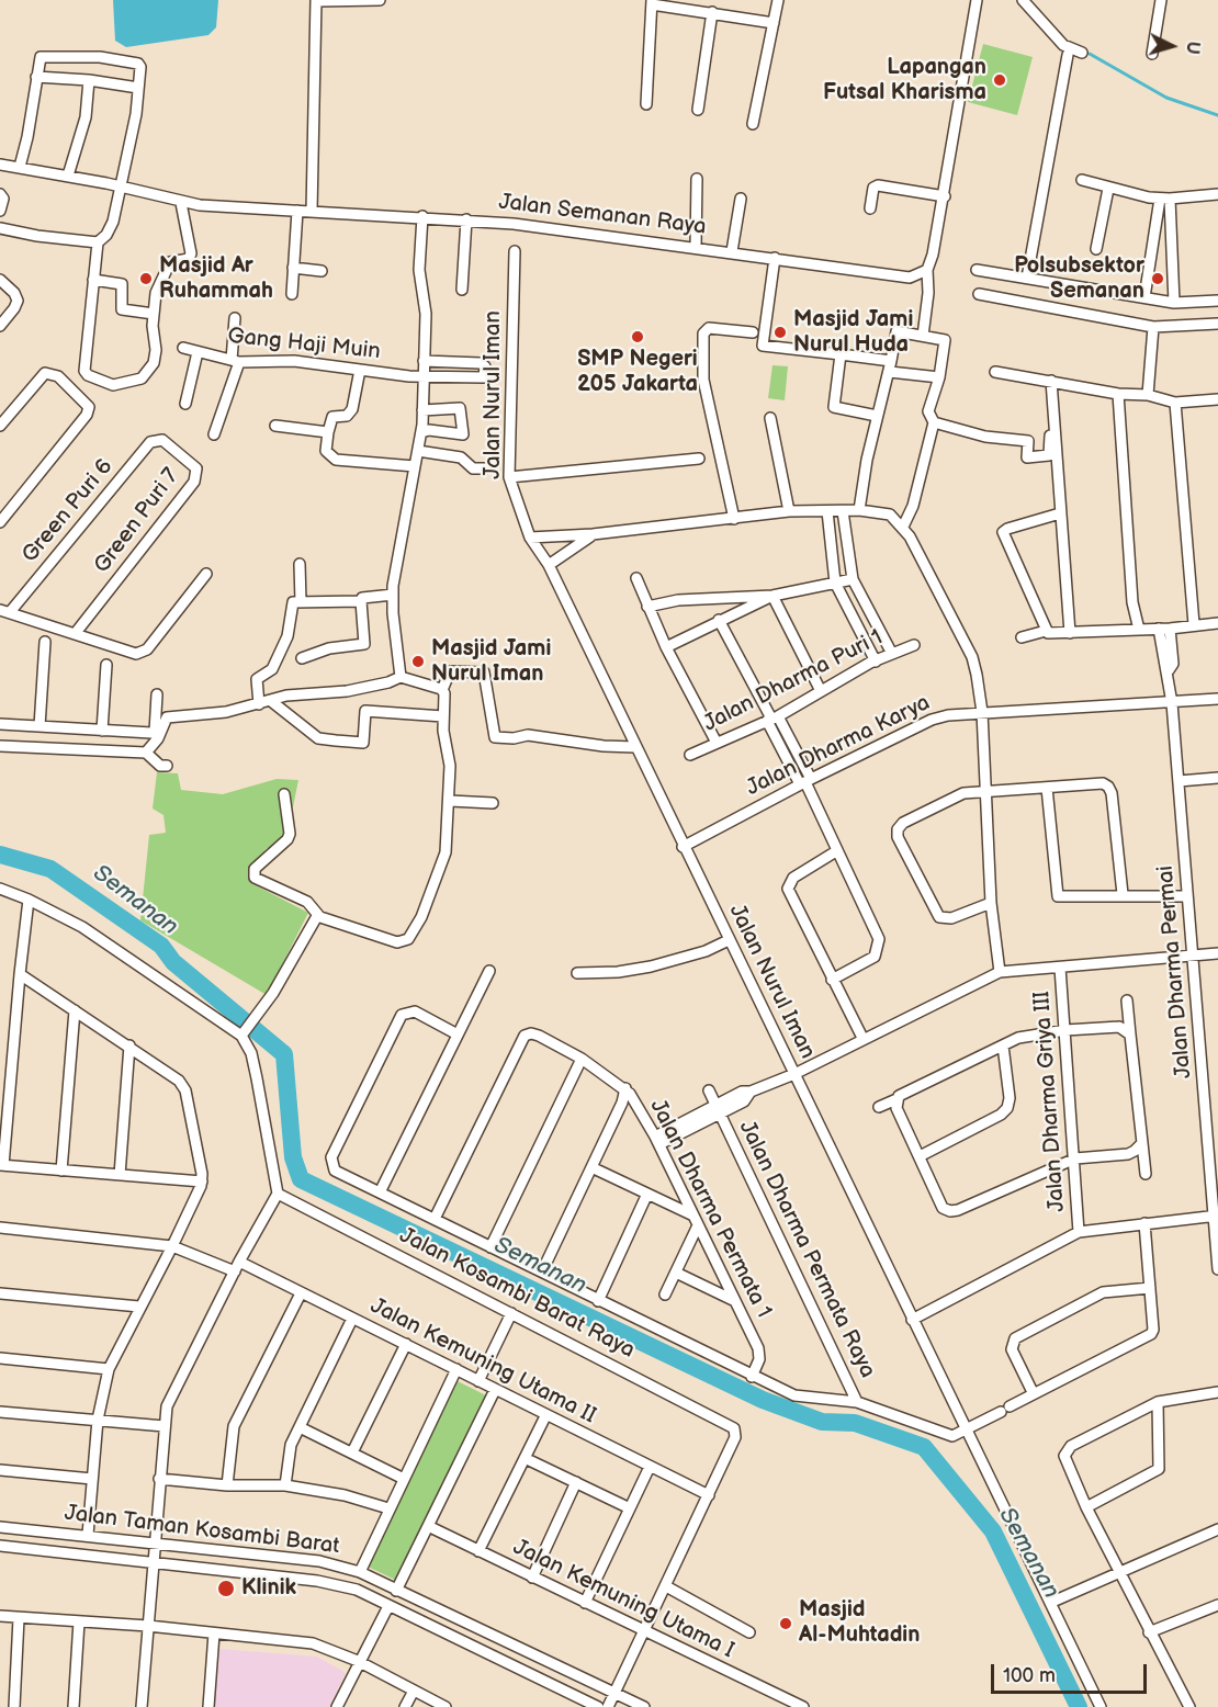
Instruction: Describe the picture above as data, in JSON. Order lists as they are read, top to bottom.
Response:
{
  "streets": {
    "street": [
      "Jalan Semanan Raya",
      "Gang Haji Muin",
      "Jalan Nurul Iman",
      "Green Puri 6",
      "Green Puri 7",
      "Jalan Dharma Puri 1",
      "Jalan Dharma Karya",
      "Jalan Dharma Permai",
      "Jalan Dharma Griya III",
      "Jalan Dharma Permata 1",
      "Jalan Dharma Permata Raya",
      "Jalan Kosambi Barat Raya",
      "Jalan Kemuning Utama II",
      "Jalan Taman Kosambi Barat",
      "Jalan Kemuning Utama I"
    ]
  },
  "crossings": [
    ["Jalan Nurul Iman", "Jalan Dharma Karya"],
    ["Jalan Nurul Iman", "Jalan Dharma Permata Raya"],
    ["Green Puri 6", "Green Puri 7"],
    ["Jalan Dharma Karya", "Jalan Dharma Permai"],
    ["Jalan Dharma Permata 1", "Jalan Dharma Permata Raya"],
    ["Jalan Kosambi Barat Raya", "Jalan Kemuning Utama II"]
  ],
  "water": ["Semanan"],
  "places": [
    "Lapangan Futsal Kharisma",
    "Masjid Ar Ruhammah",
    "Polsubsektor Semanan",
    "Masjid Jami Nurul Huda",
    "SMP Negeri 205 Jakarta",
    "Masjid Jami Nurul Iman",
    "Klinik",
    "Masjid Al-Muhtadin"
  ],
  "scale_bar": "100 m",
  "north": "right"
}
